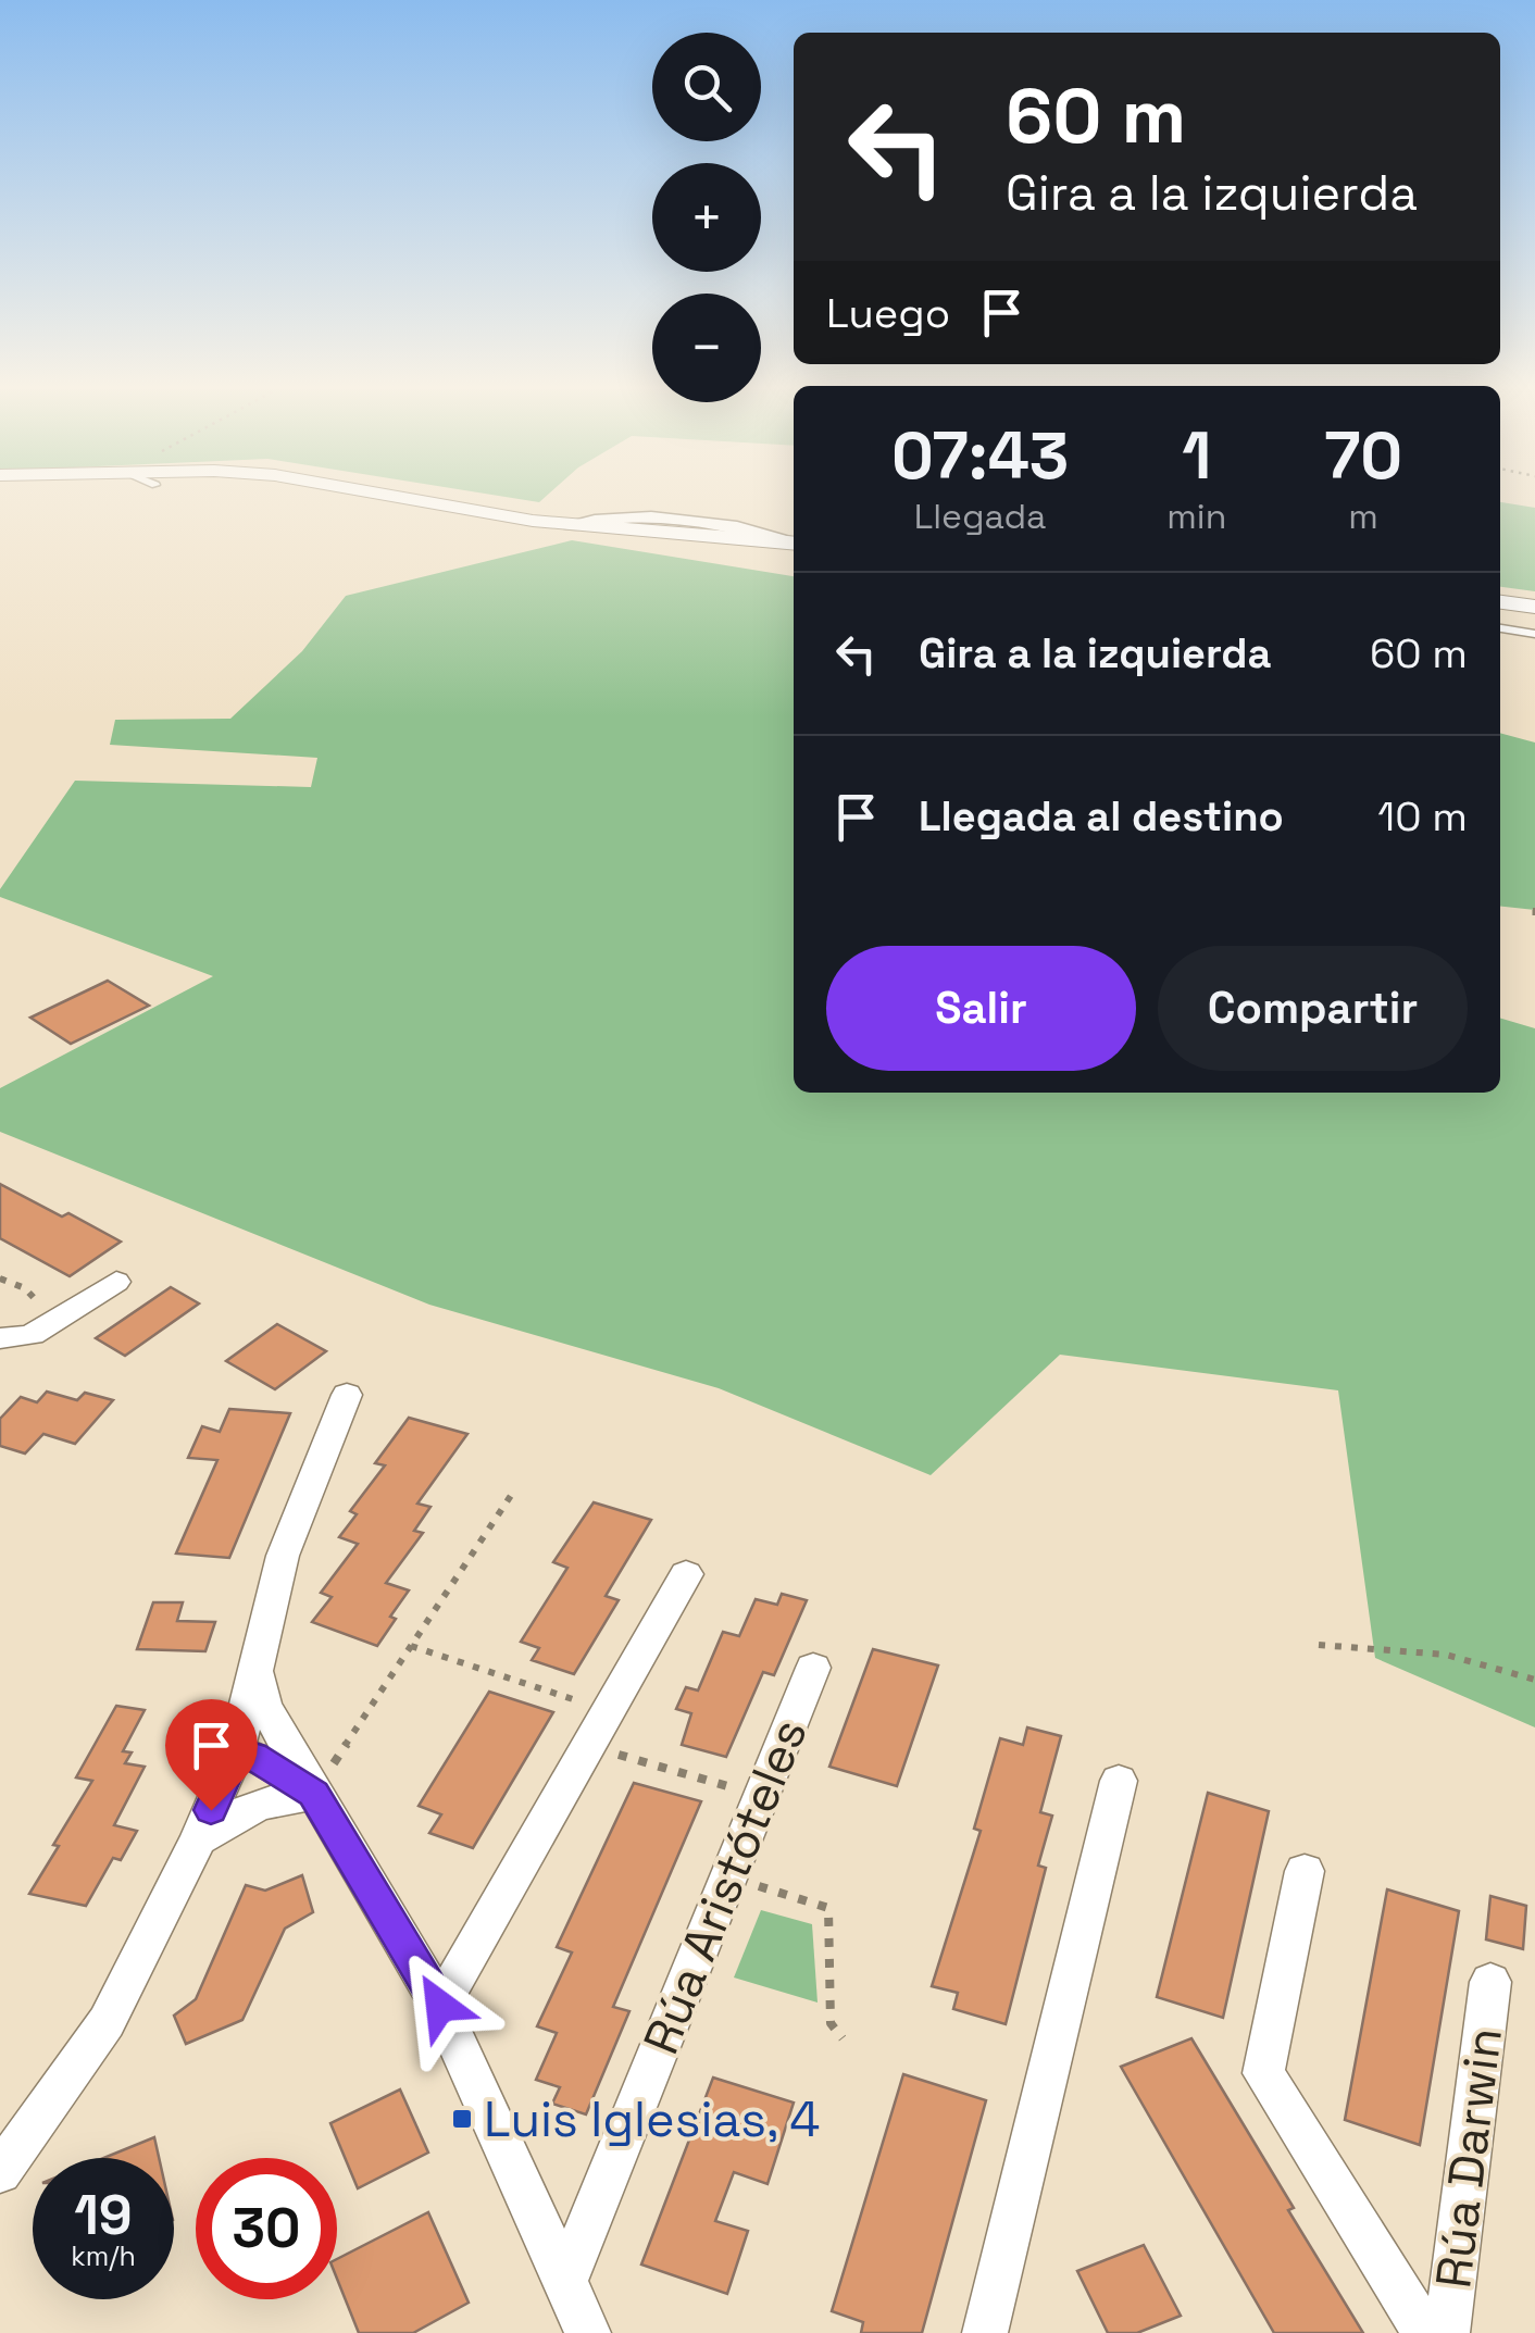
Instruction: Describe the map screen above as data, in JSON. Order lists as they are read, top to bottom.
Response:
{
  "streets": {
    "street": ["Rúa Aristóteles", "Rúa Darwin"]
  },
  "places": {
    "transit": ["Luis Iglesias, 4"]
  },
  "page": {
    "map_buttons": ["+", "−"],
    "turn": ["60 m", "Gira a la izquierda"],
    "then": "Luego",
    "eta": [
      "07:43",
      "Llegada",
      "1",
      "min",
      "70",
      "m"
    ],
    "list": [
      {
        "name": "Gira a la izquierda",
        "value": "60 m"
      },
      {
        "name": "Llegada al destino",
        "value": "10 m"
      }
    ],
    "buttons": ["Salir", "Compartir"],
    "speed": "19 km/h",
    "limit": "30"
  }
}
